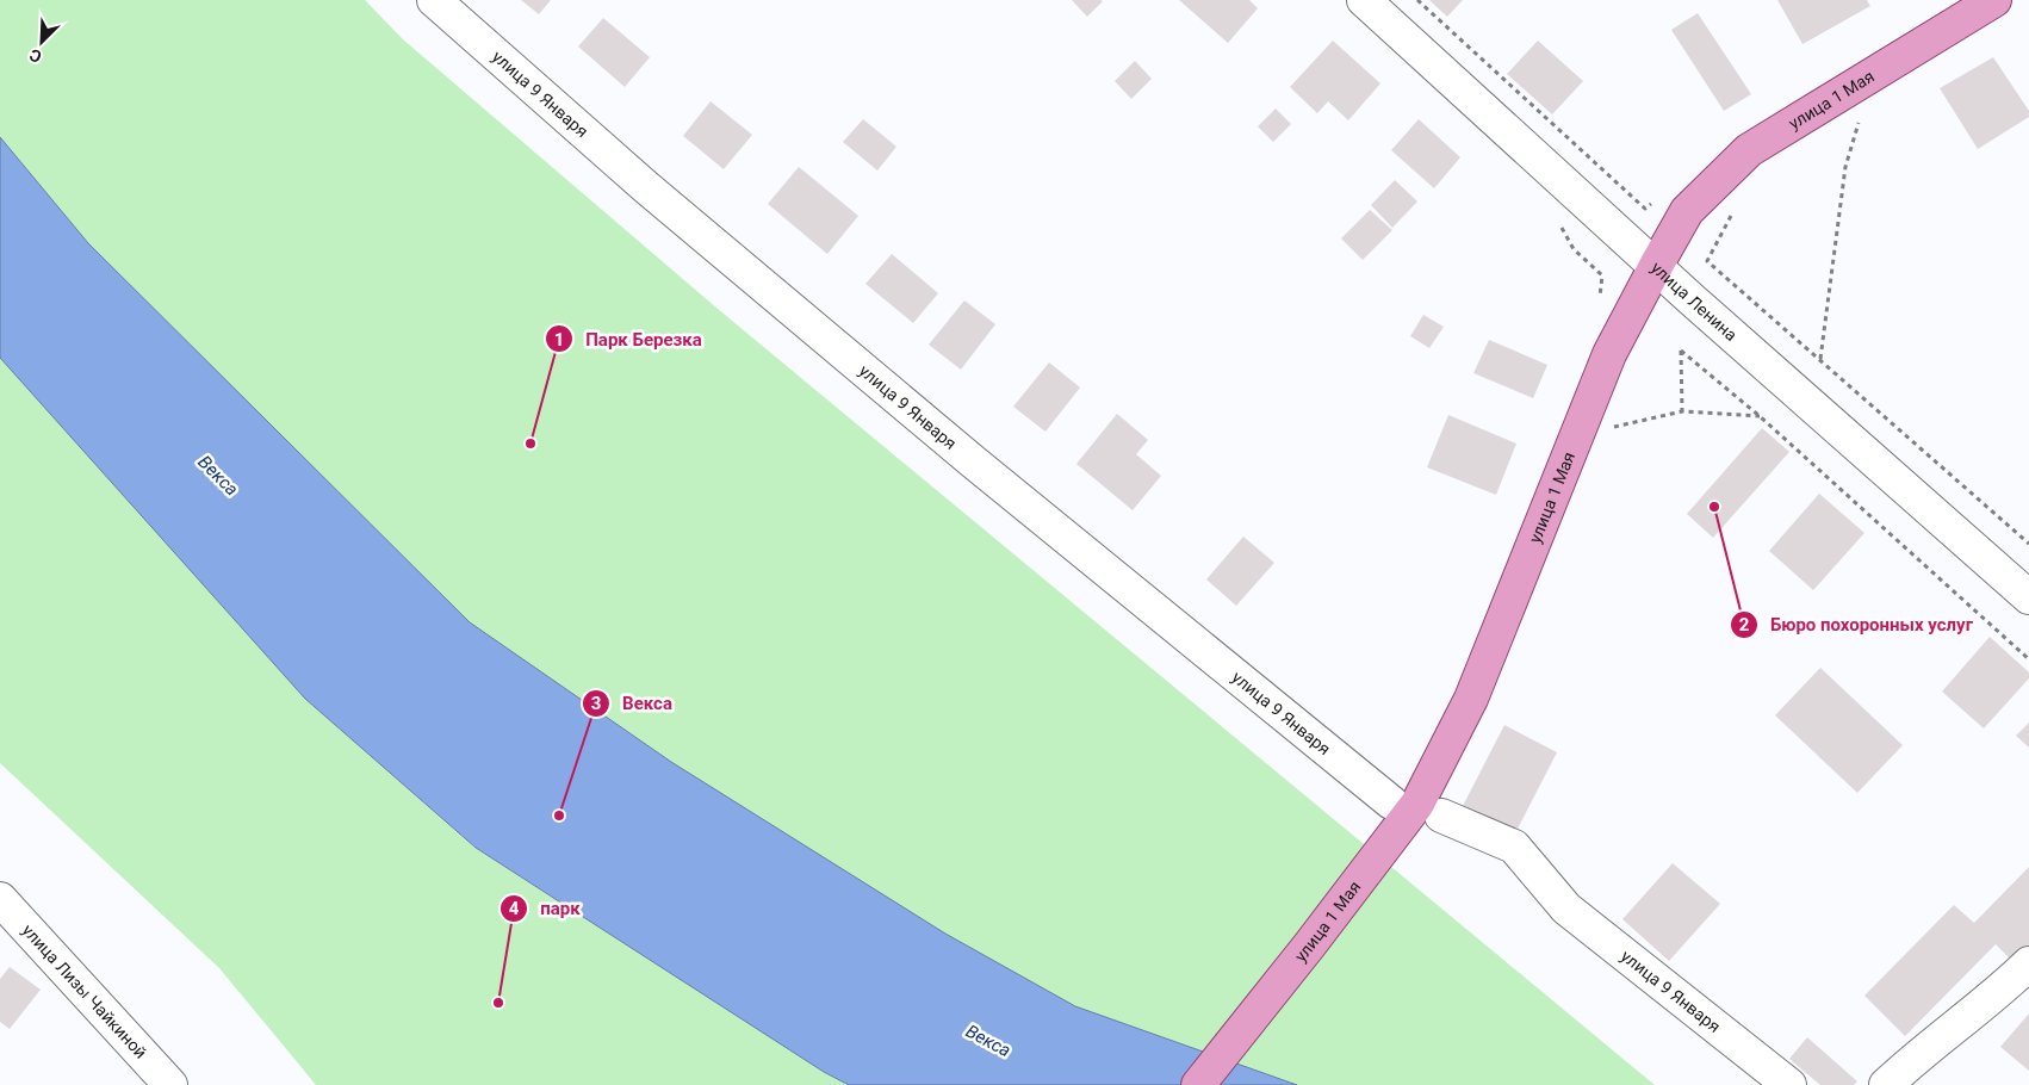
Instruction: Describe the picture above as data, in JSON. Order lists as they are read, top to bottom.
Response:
{
  "streets": {
    "main road": ["улица 1 Мая"],
    "street": ["улица 9 Января", "улица Ленина", "улица Лизы Чайкиной"]
  },
  "crossings": [
    ["улица 1 Мая", "улица Ленина"]
  ],
  "water": ["Векса"],
  "places": [
    "Парк Березка",
    "Бюро похоронных услуг",
    "Векса",
    "парк"
  ],
  "north": "bottom left"
}
